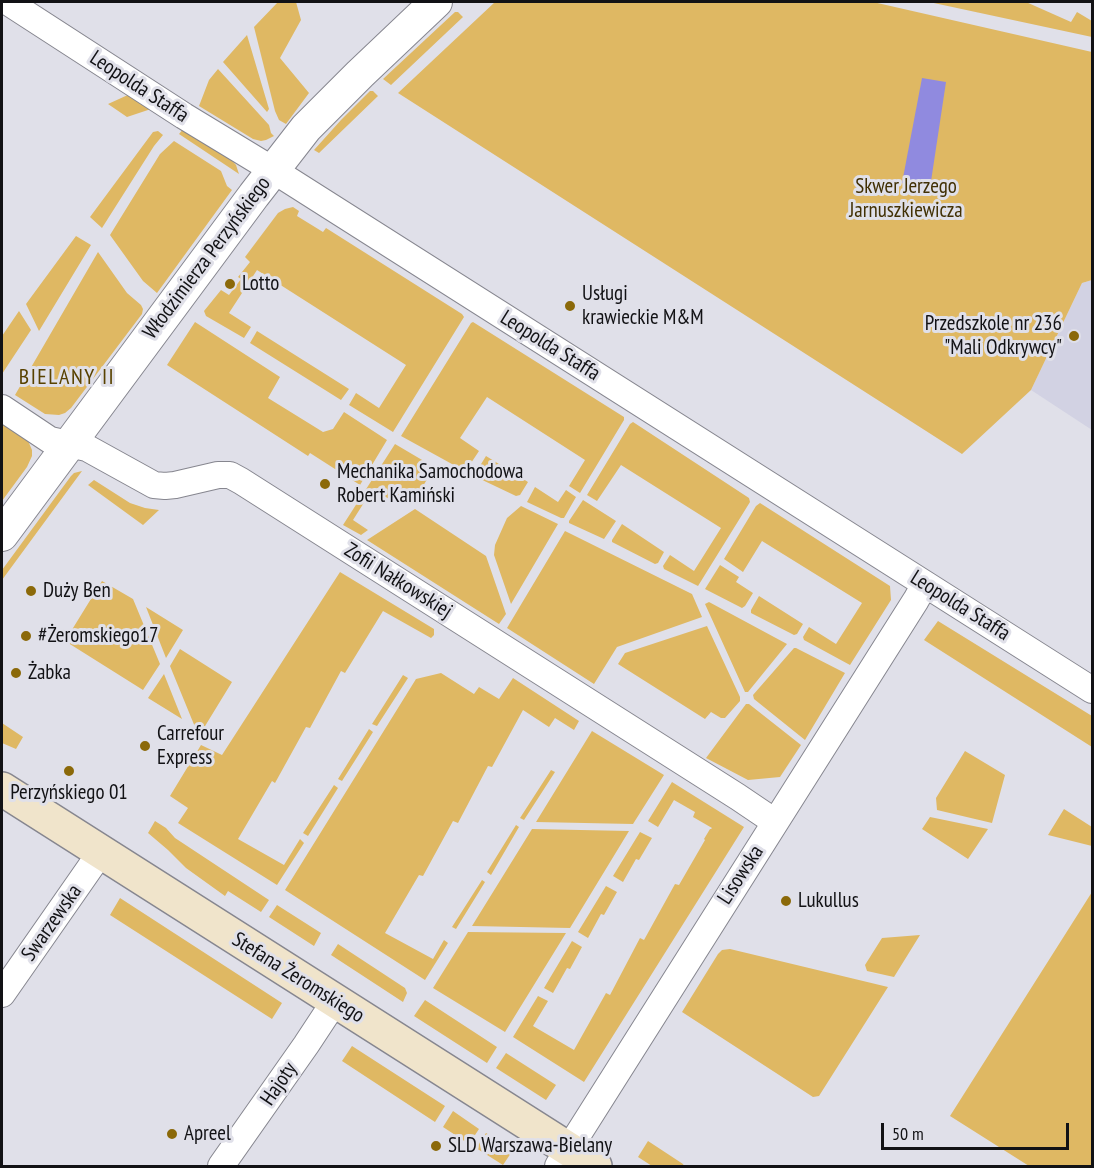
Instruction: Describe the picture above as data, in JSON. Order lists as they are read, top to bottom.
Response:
{
  "streets": {
    "main road": ["Stefana Żeromskiego"],
    "street": [
      "Leopolda Staffa",
      "Włodzimierza Perzyńskiego",
      "Zofii Nałkowskiej",
      "Lisowska",
      "Swarzewska",
      "Hajoty"
    ]
  },
  "crossings": [
    ["Leopolda Staffa", "Włodzimierza Perzyńskiego"],
    ["Leopolda Staffa", "Lisowska"],
    ["Włodzimierza Perzyńskiego", "Zofii Nałkowskiej"],
    ["Zofii Nałkowskiej", "Lisowska"],
    ["Lisowska", "Stefana Żeromskiego"],
    ["Swarzewska", "Stefana Żeromskiego"],
    ["Stefana Żeromskiego", "Hajoty"]
  ],
  "districts": ["BIELANY II"],
  "parks": ["Skwer Jerzego Jarnuszkiewicza"],
  "places": [
    "Lotto",
    "Usługi krawieckie M&M",
    "Przedszkole nr 236 \"Mali Odkrywcy\"",
    "Mechanika Samochodowa Robert Kamiński",
    "Duży Ben",
    "#Żeromskiego17",
    "Żabka",
    "Carrefour Express",
    "Perzyńskiego 01",
    "Lukullus",
    "Apreel",
    "SLD Warszawa-Bielany"
  ],
  "scale_bar": "50 m"
}
